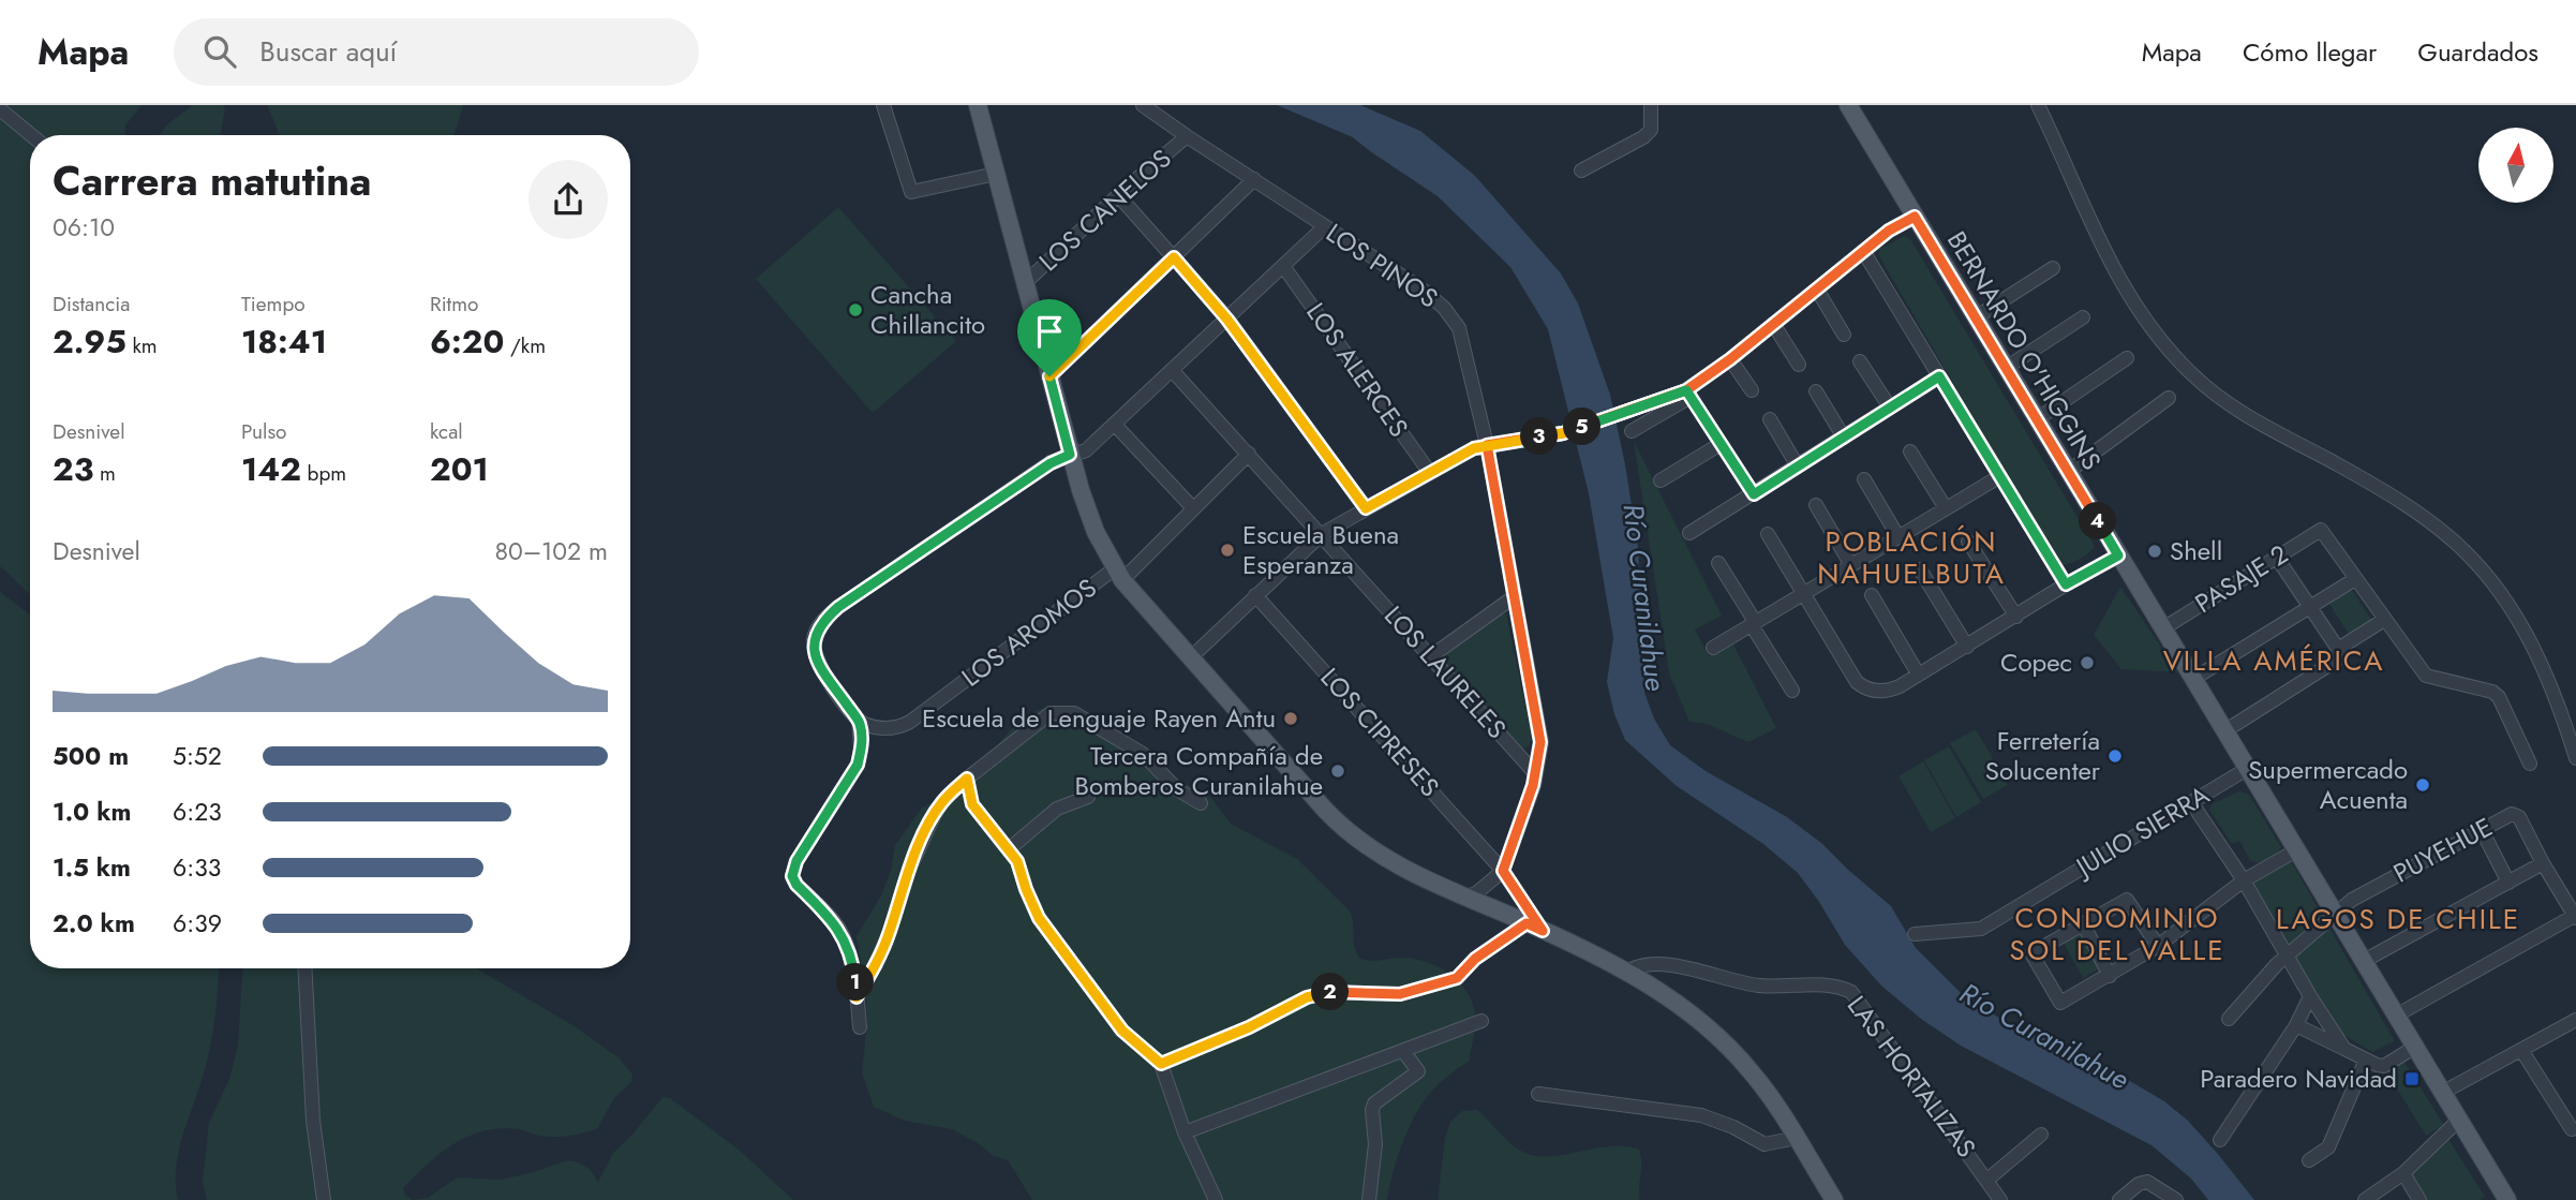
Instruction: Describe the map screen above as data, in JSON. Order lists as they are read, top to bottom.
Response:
{
  "streets": {
    "main road": ["BERNARDO O'HIGGINS"],
    "street": [
      "LOS CANELOS",
      "LOS PINOS",
      "LOS ALERCES",
      "PASAJE 2",
      "LOS AROMOS",
      "LOS LAURELES",
      "LOS CIPRESES",
      "JULIO SIERRA",
      "PUYEHUE",
      "LAS HORTALIZAS"
    ]
  },
  "crossings": [
    ["LOS CANELOS", "LOS PINOS"],
    ["LOS PINOS", "LOS LAURELES"],
    ["LOS PINOS", "LOS CIPRESES"],
    ["BERNARDO O'HIGGINS", "PASAJE 2"],
    ["BERNARDO O'HIGGINS", "JULIO SIERRA"],
    ["BERNARDO O'HIGGINS", "PUYEHUE"],
    ["LOS AROMOS", "LOS LAURELES"]
  ],
  "districts": [
    "POBLACIÓN NAHUELBUTA",
    "VILLA AMÉRICA",
    "CONDOMINIO SOL DEL VALLE",
    "LAGOS DE CHILE"
  ],
  "water": ["Río Curanilahue"],
  "places": {
    "other": [
      "Cancha Chillancito",
      "Escuela Buena Esperanza",
      "Shell",
      "Copec",
      "Escuela de Lenguaje Rayen Antu",
      "Ferretería Solucenter",
      "Tercera Compañía de Bomberos Curanilahue",
      "Supermercado Acuenta"
    ],
    "transit": ["Paradero Navidad"]
  },
  "north": "top",
  "page": {
    "header": "Mapa",
    "search": "Buscar aquí",
    "nav": ["Mapa", "Cómo llegar", "Guardados"],
    "heading": ["Carrera matutina", "06:10"],
    "stats": [
      ["Distancia", "2.95 km"],
      ["Tiempo", "18:41"],
      ["Ritmo", "6:20 /km"],
      ["Desnivel", "23 m"],
      ["Pulso", "142 bpm"],
      ["kcal", "201"]
    ],
    "pins": [
      "5",
      "3",
      "4",
      "1",
      "2"
    ],
    "chart": ["Desnivel", "80–102 m"],
    "list": [
      {
        "name": "500 m",
        "note": "5:52"
      },
      {
        "name": "1.0 km",
        "note": "6:23"
      },
      {
        "name": "1.5 km",
        "note": "6:33"
      },
      {
        "name": "2.0 km",
        "note": "6:39"
      }
    ]
  }
}
